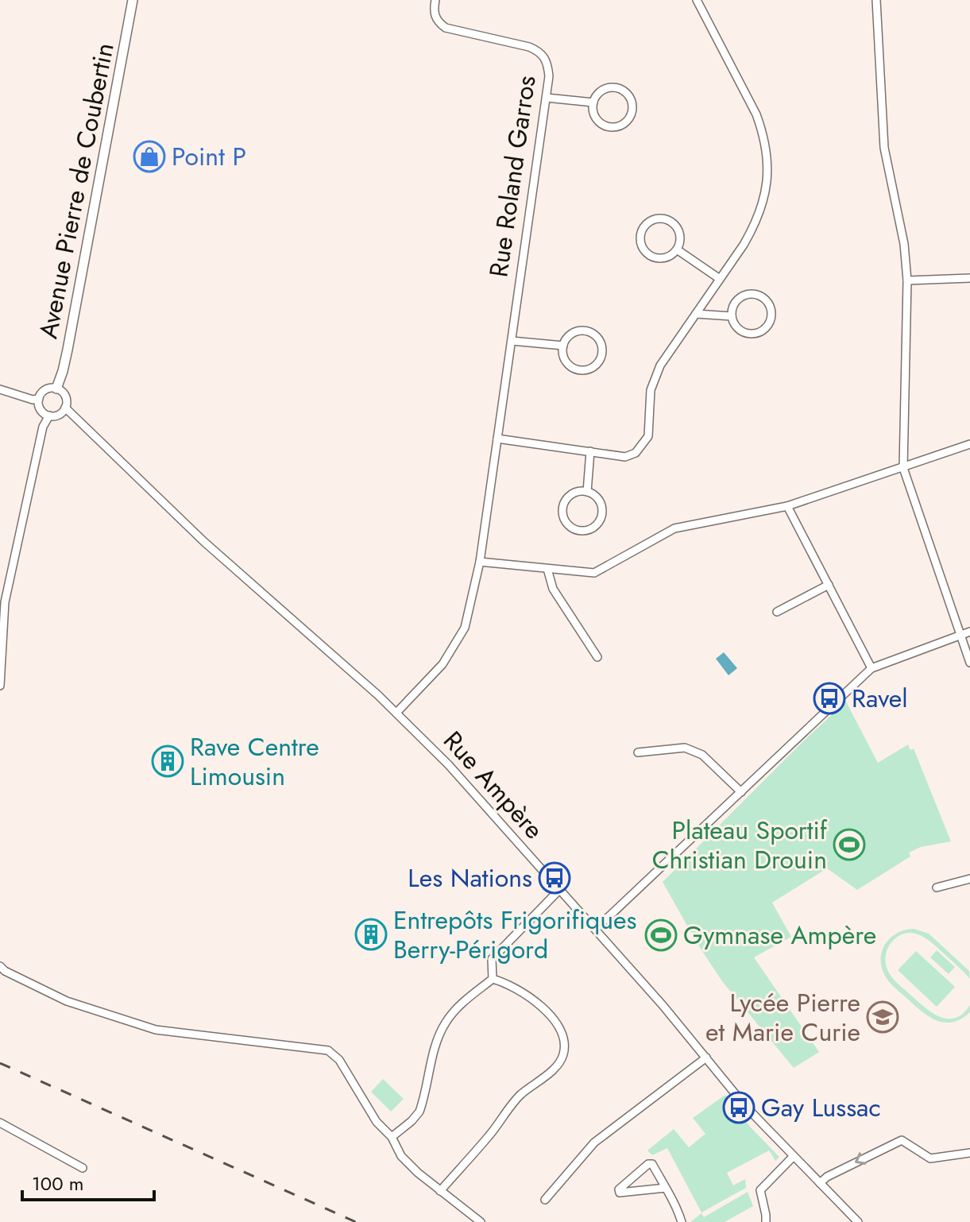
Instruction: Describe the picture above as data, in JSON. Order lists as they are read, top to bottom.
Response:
{
  "streets": {
    "street": ["Rue Roland Garros", "Avenue Pierre de Coubertin", "Rue Ampère"]
  },
  "crossings": [
    ["Rue Roland Garros", "Rue Ampère"],
    ["Avenue Pierre de Coubertin", "Rue Ampère"]
  ],
  "places": {
    "shop": ["Point P"],
    "bus stop": ["Ravel", "Les Nations", "Gay Lussac"],
    "building": ["Rave Centre Limousin", "Entrepôts Frigorifiques Berry-Périgord"],
    "sports": ["Plateau Sportif Christian Drouin", "Gymnase Ampère"],
    "school or university": ["Lycée Pierre et Marie Curie"]
  },
  "scale_bar": "100 m"
}
